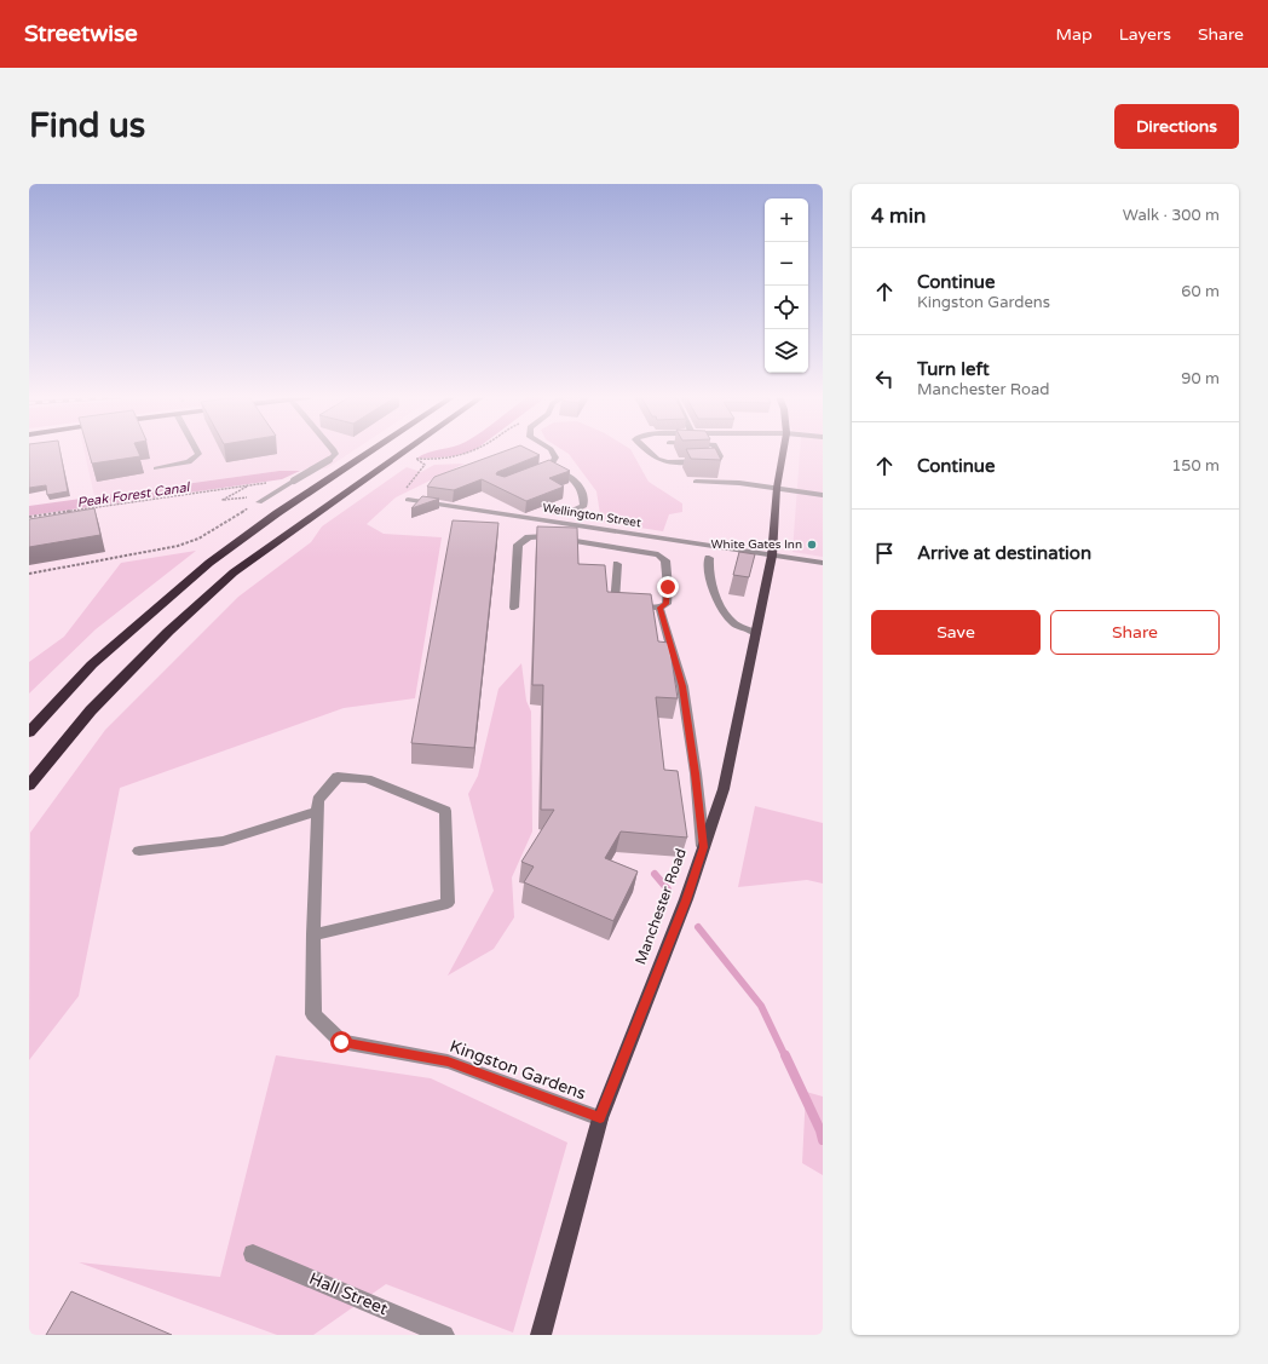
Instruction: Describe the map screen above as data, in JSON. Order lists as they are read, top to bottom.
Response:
{
  "streets": {
    "main road": ["Manchester Road"],
    "street": ["Wellington Street", "Kingston Gardens", "Hall Street"]
  },
  "crossings": [
    ["Wellington Street", "Manchester Road"],
    ["Manchester Road", "Kingston Gardens"]
  ],
  "water": ["Peak Forest Canal"],
  "places": ["White Gates Inn"],
  "page": {
    "header": "Streetwise",
    "nav": ["Map", "Layers", "Share"],
    "buttons": [
      "Directions",
      ["Save", "Share"]
    ],
    "title": "Find us",
    "heading": ["4 min", "Walk · 300 m"],
    "map_buttons": ["+", "−"],
    "list": [
      ["Continue", "Kingston Gardens", "60 m"],
      ["Turn left", "Manchester Road", "90 m"],
      ["Continue", "150 m"],
      "Arrive at destination"
    ]
  }
}
